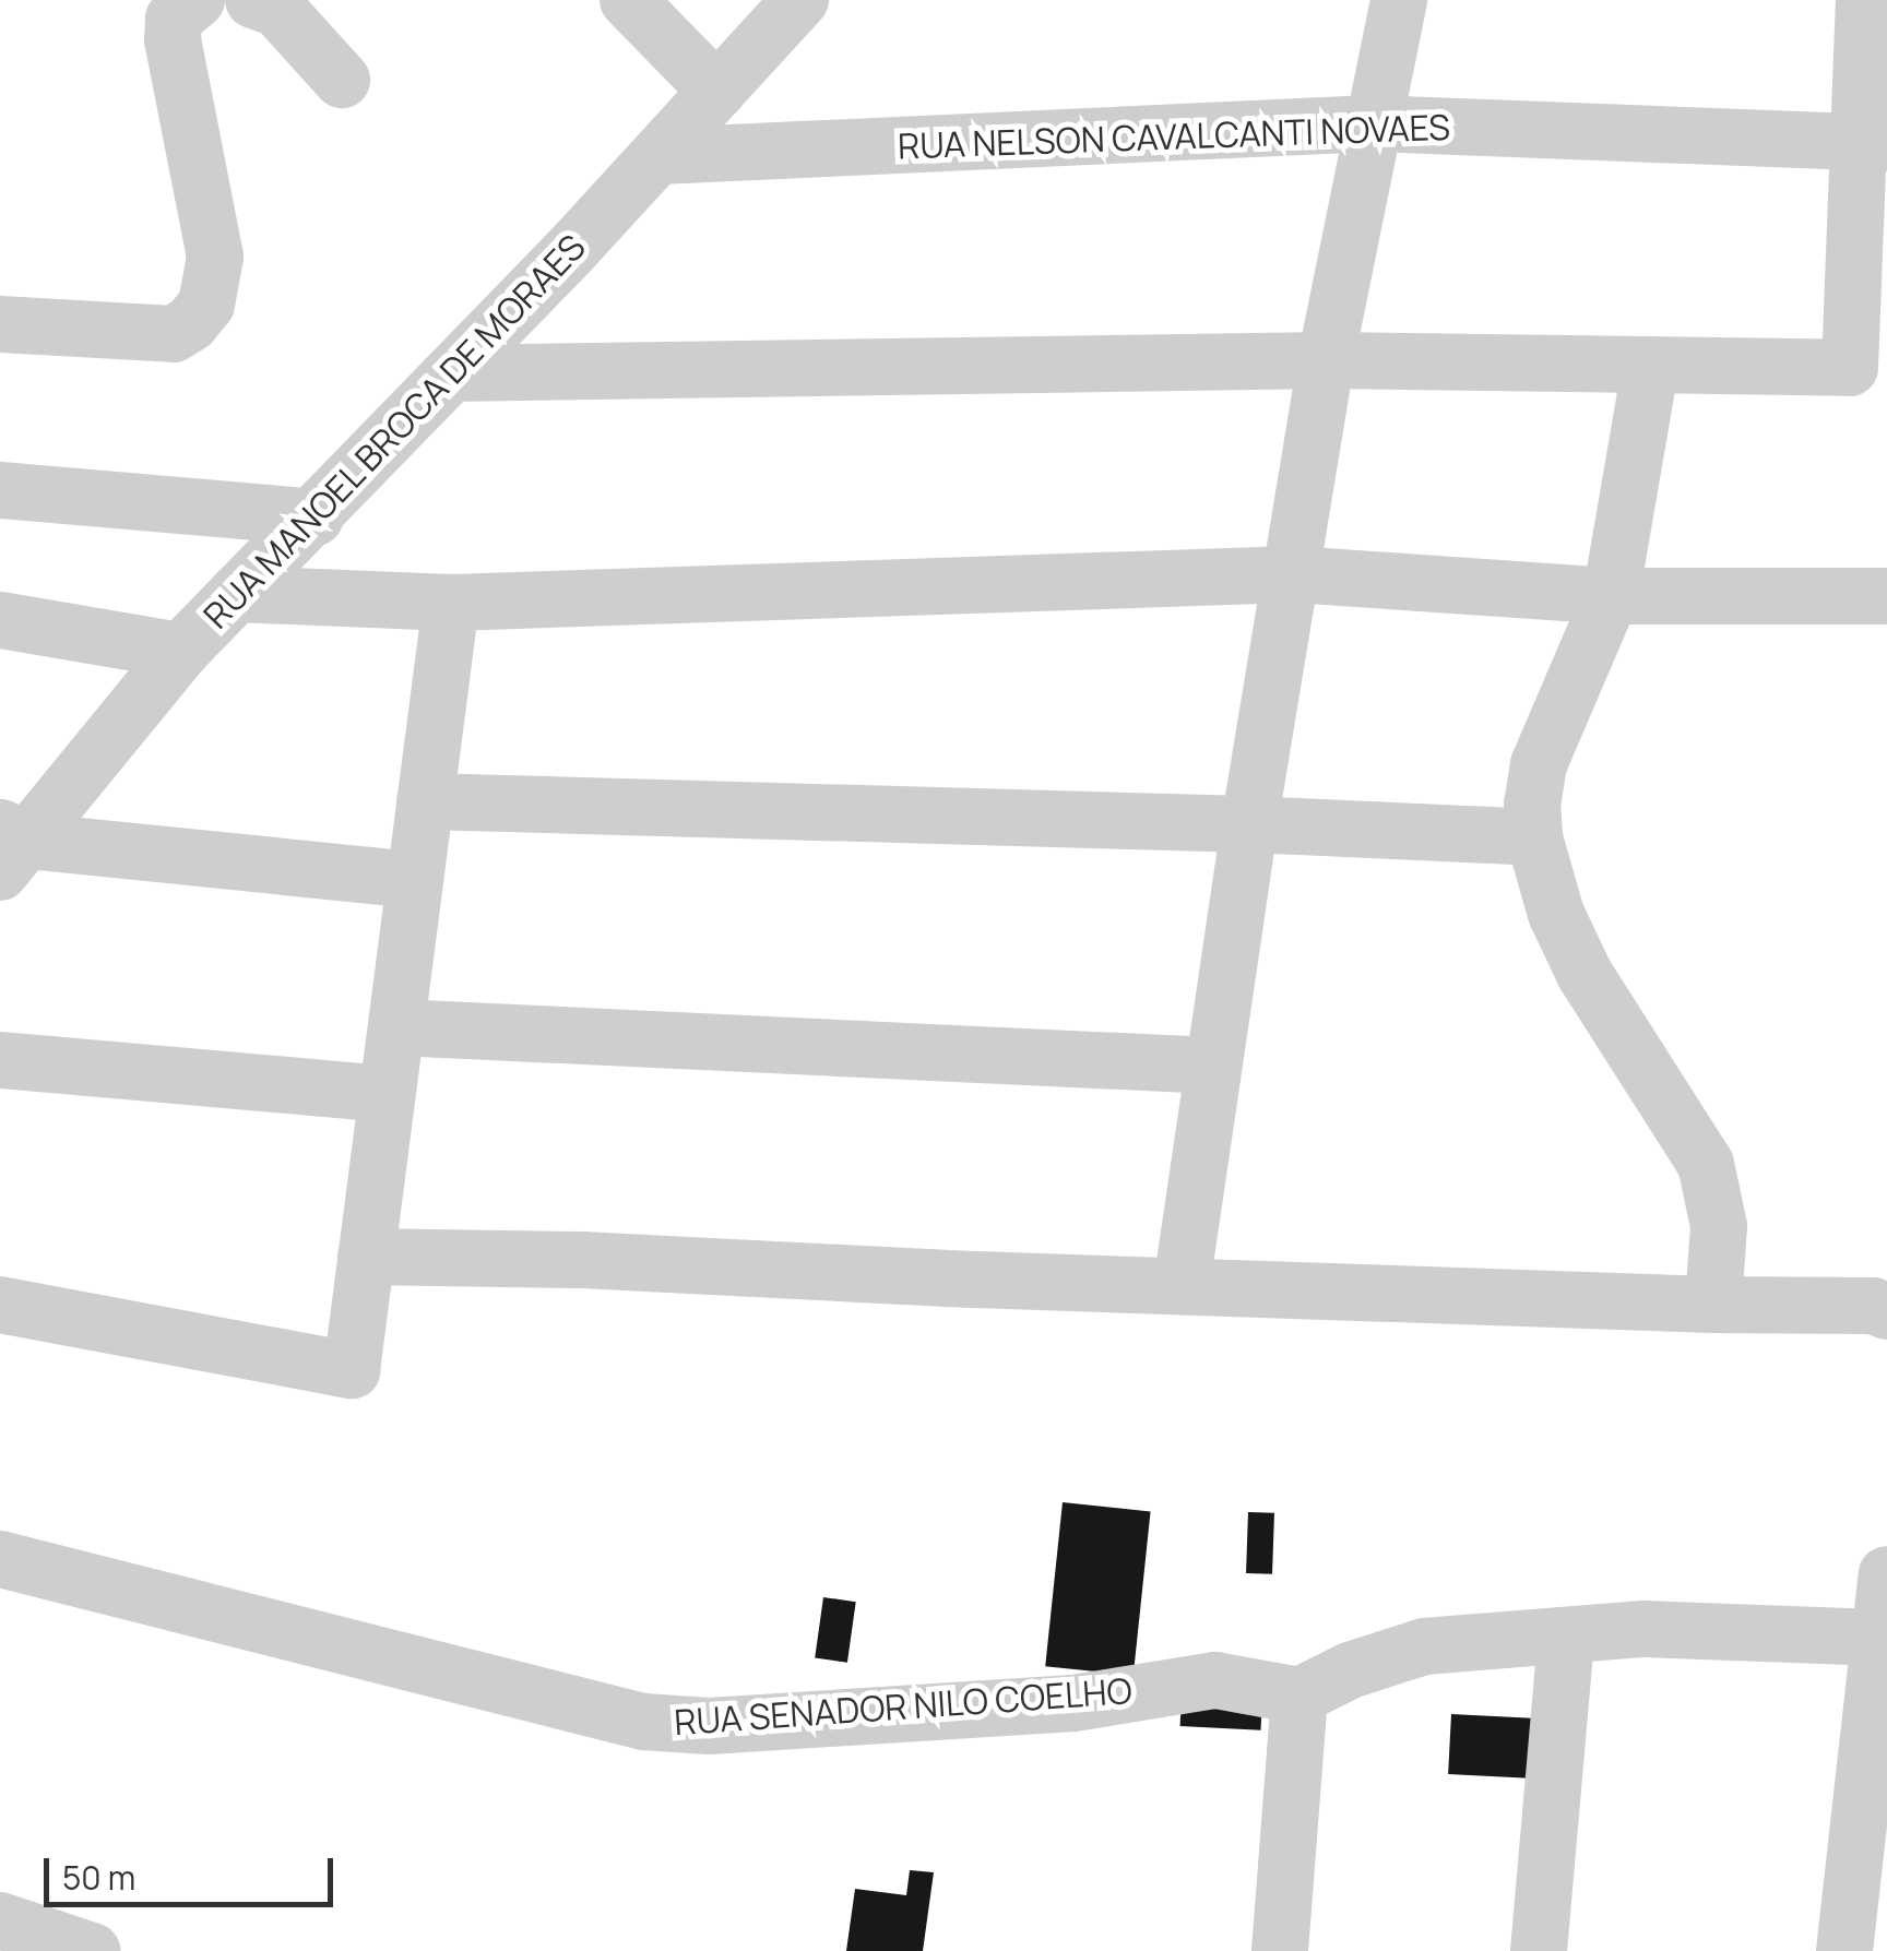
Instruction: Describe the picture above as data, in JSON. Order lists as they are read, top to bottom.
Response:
{
  "streets": {
    "street": ["RUA NELSON CAVALCANTI NOVAES", "RUA MANOEL BROCA DE MORAES", "RUA SENADOR NILO COELHO"]
  },
  "crossings": [
    ["RUA NELSON CAVALCANTI NOVAES", "RUA MANOEL BROCA DE MORAES"]
  ],
  "scale_bar": "50 m"
}
